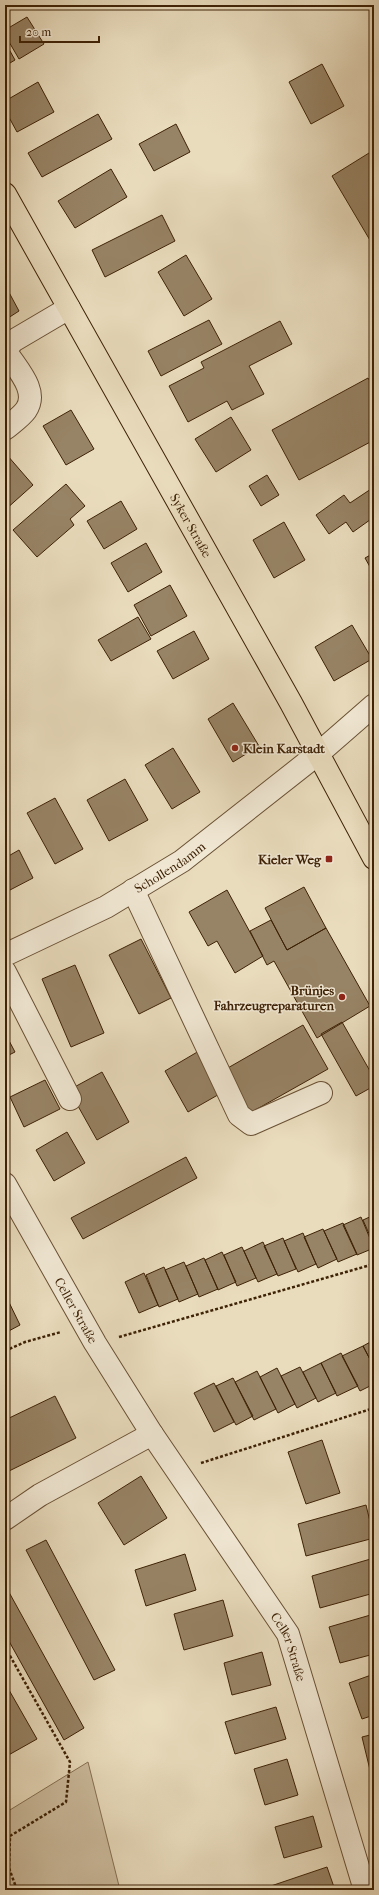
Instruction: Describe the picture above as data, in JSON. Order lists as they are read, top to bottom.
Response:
{
  "streets": {
    "main road": ["Syker Straße"],
    "street": ["Schollendamm", "Celler Straße"]
  },
  "crossings": [
    ["Syker Straße", "Schollendamm"]
  ],
  "places": {
    "other": ["Klein Karstadt", "Brünjes Fahrzeugreparaturen"],
    "transit": ["Kieler Weg"]
  },
  "scale_bar": "20 m"
}
